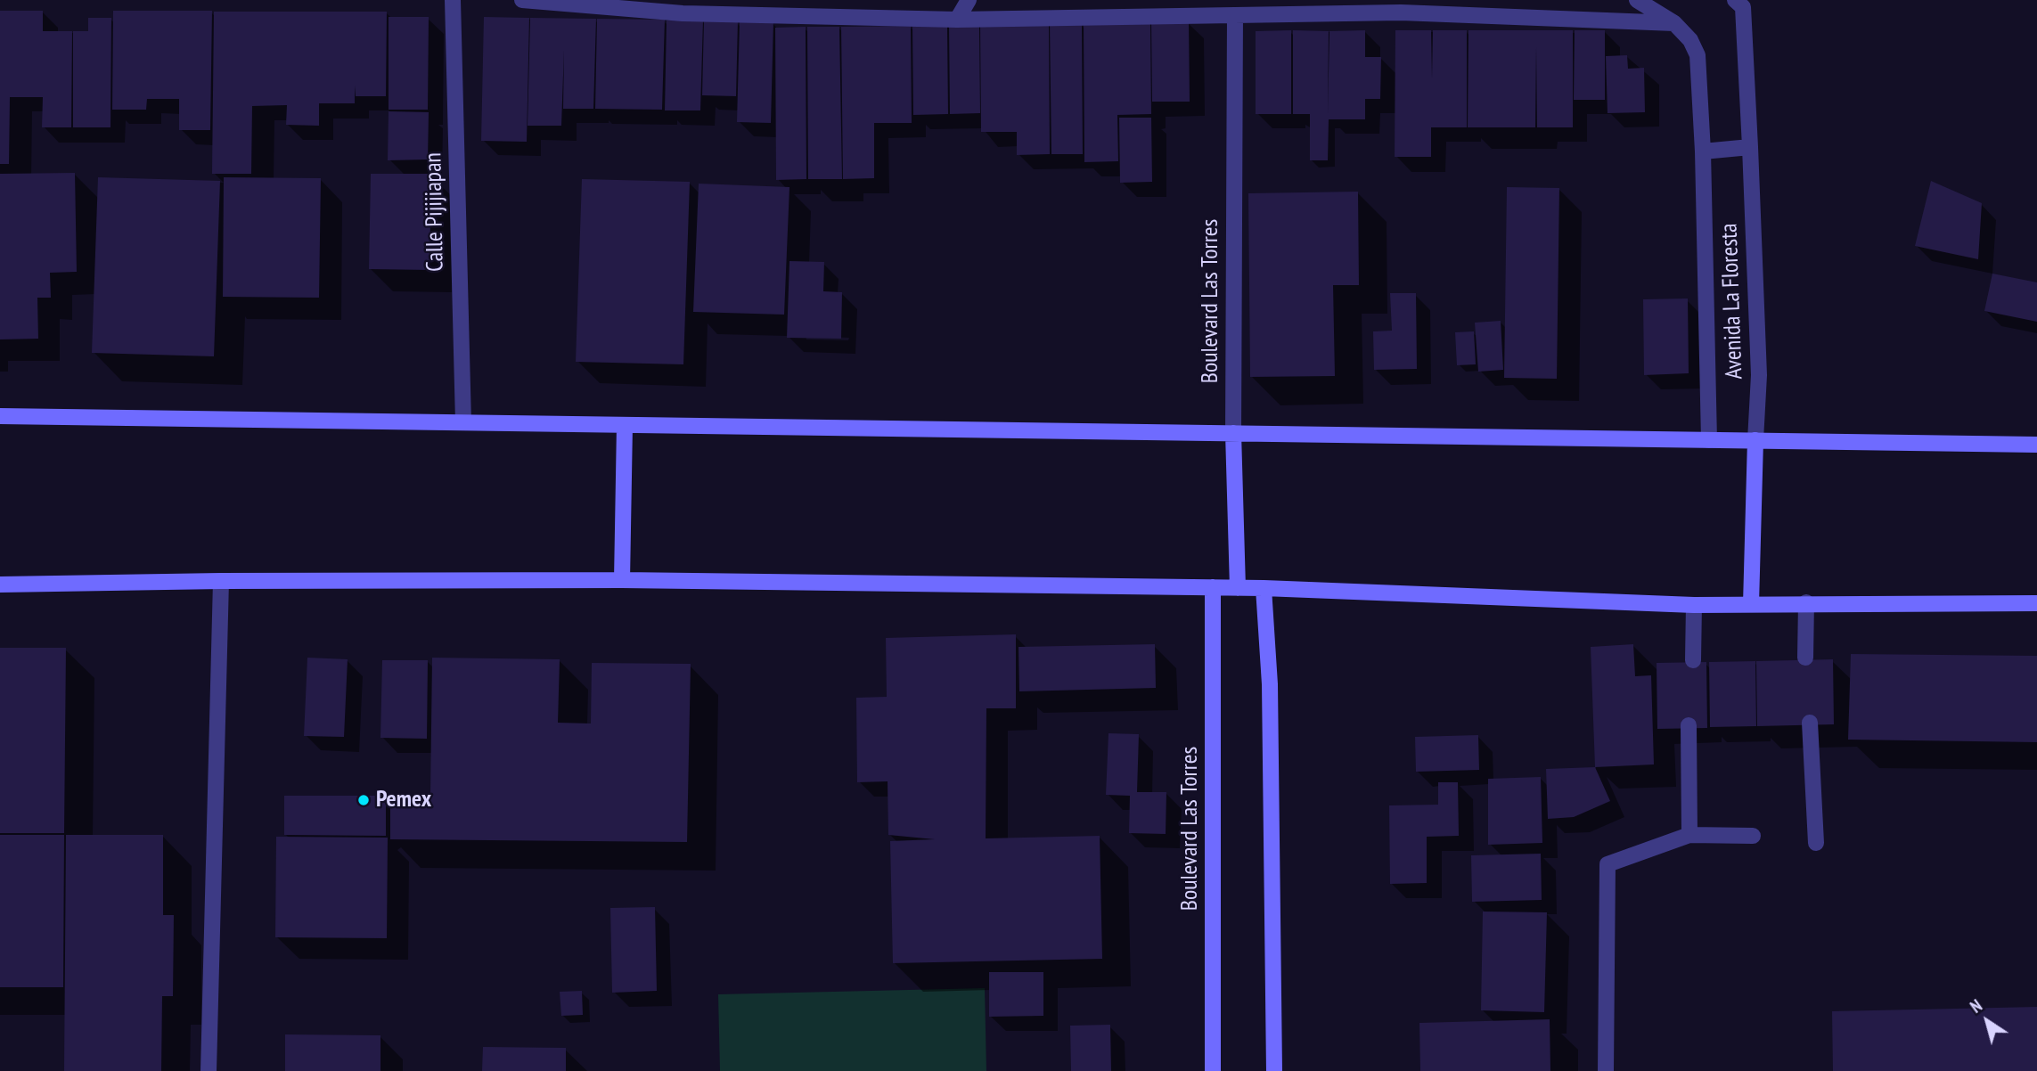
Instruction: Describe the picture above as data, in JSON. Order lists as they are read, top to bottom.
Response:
{
  "streets": {
    "street": ["Calle Pijijiapan", "Boulevard Las Torres", "Avenida La Floresta"]
  },
  "places": ["Pemex"],
  "north": "top left"
}
